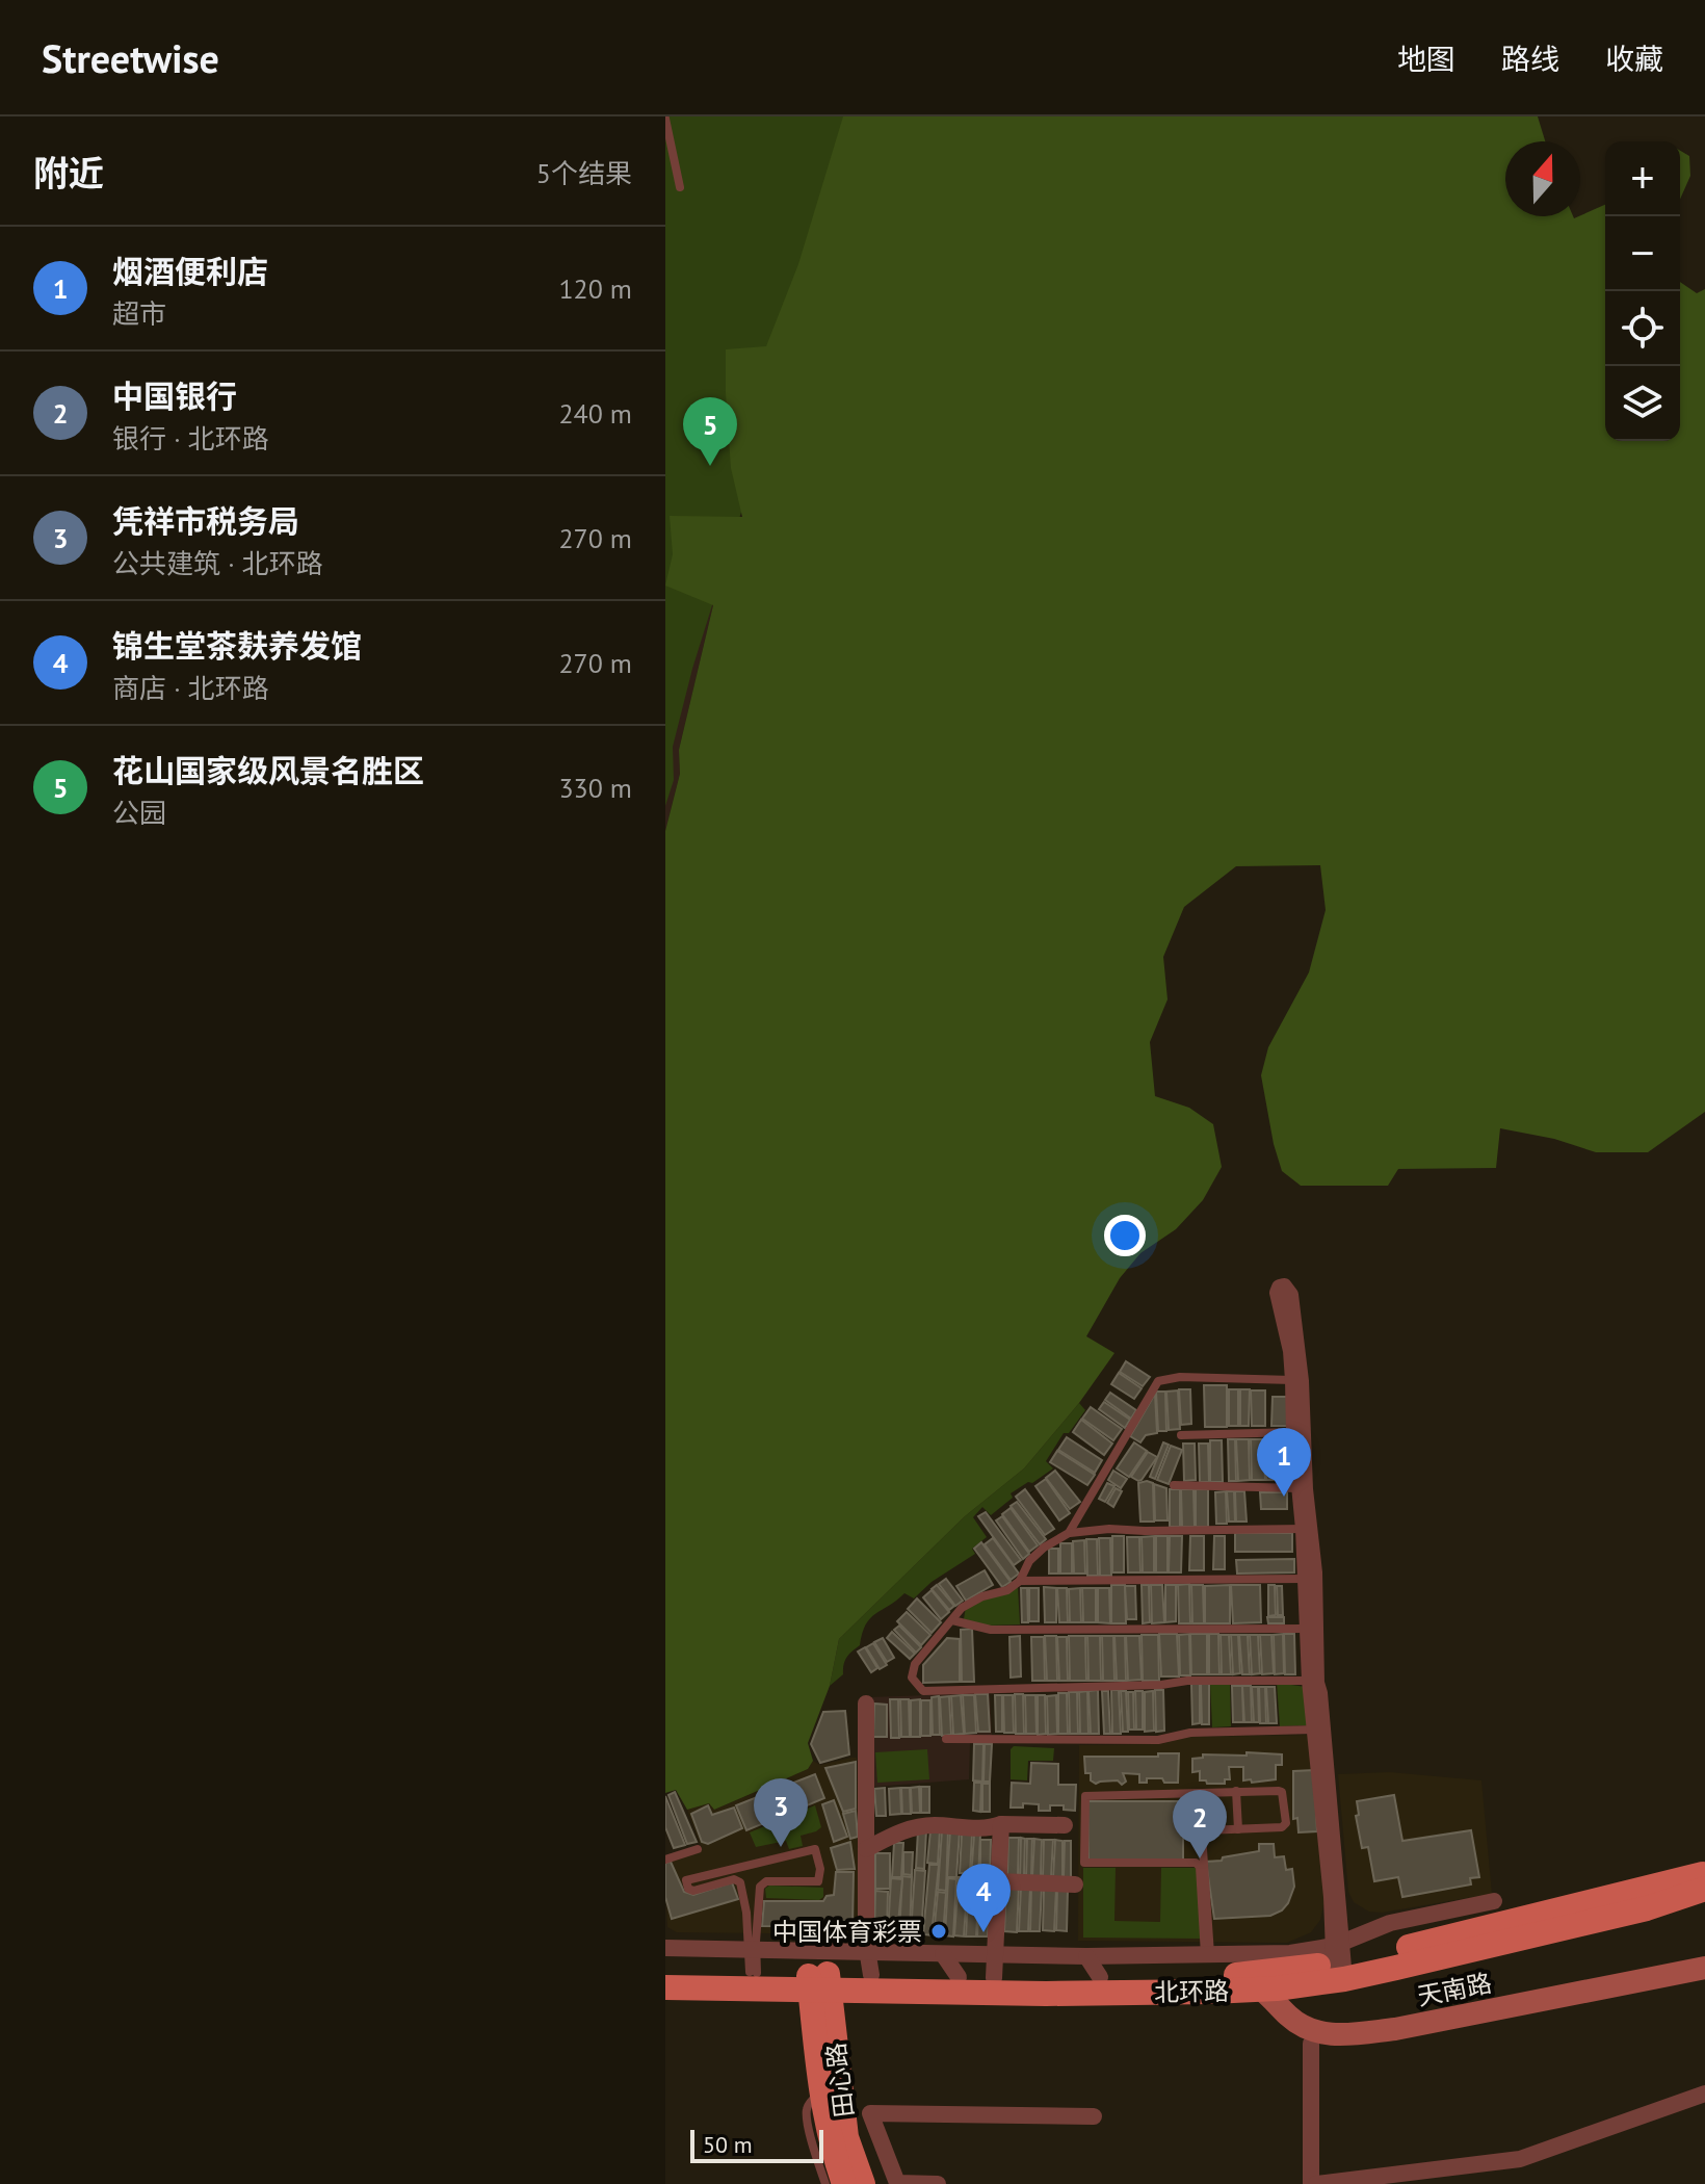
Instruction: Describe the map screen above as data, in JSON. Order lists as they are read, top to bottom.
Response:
{
  "streets": {
    "main road": ["天南路", "北环路", "田心路"]
  },
  "crossings": [
    ["天南路", "北环路"],
    ["北环路", "田心路"]
  ],
  "places": ["中国体育彩票"],
  "scale_bar": "50 m",
  "north": "top",
  "page": {
    "header": "Streetwise",
    "nav": ["地图", "路线", "收藏"],
    "heading": ["附近", "5个结果"],
    "map_buttons": ["+", "−"],
    "list": [
      {
        "mark": "1",
        "name": "烟酒便利店",
        "note": "超市",
        "value": "120 m"
      },
      {
        "mark": "2",
        "name": "中国银行",
        "note": "银行 · 北环路",
        "value": "240 m"
      },
      {
        "mark": "3",
        "name": "凭祥市税务局",
        "note": "公共建筑 · 北环路",
        "value": "270 m"
      },
      {
        "mark": "4",
        "name": "锦生堂茶麸养发馆",
        "note": "商店 · 北环路",
        "value": "270 m"
      },
      {
        "mark": "5",
        "name": "花山国家级风景名胜区",
        "note": "公园",
        "value": "330 m"
      }
    ],
    "pins": [
      "5",
      "1",
      "3",
      "2",
      "4"
    ],
    "scale": "50 m"
  }
}
